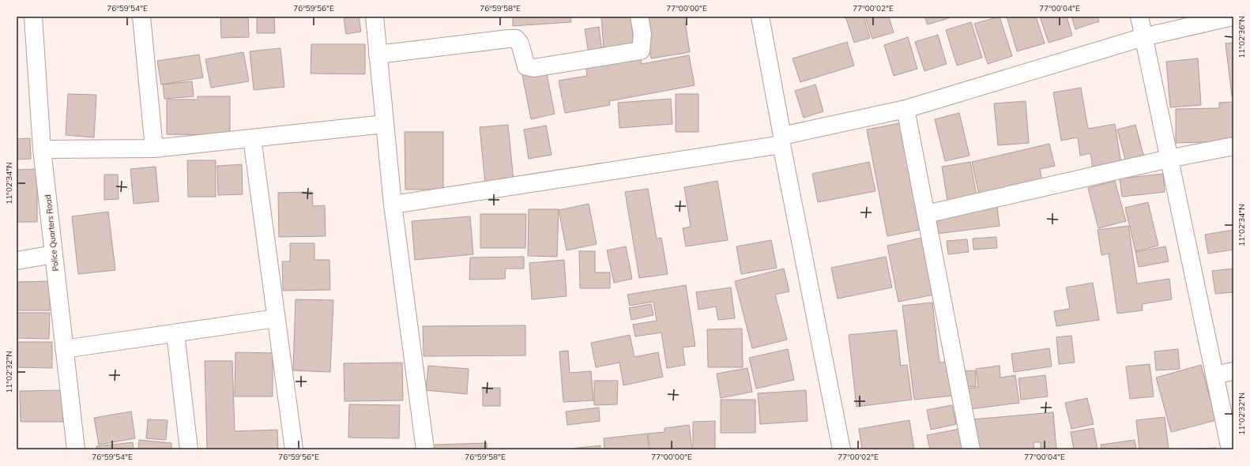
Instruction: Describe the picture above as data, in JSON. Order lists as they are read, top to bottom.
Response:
{
  "streets": {
    "street": ["Police Quarters Road"]
  },
  "coordinates": [
    "76°59'54\"E",
    "76°59'56\"E",
    "76°59'58\"E",
    "77°00'00\"E",
    "77°00'02\"E",
    "77°00'04\"E",
    "11°02'36\"N",
    "11°02'34\"N",
    "11°02'32\"N"
  ]
}
